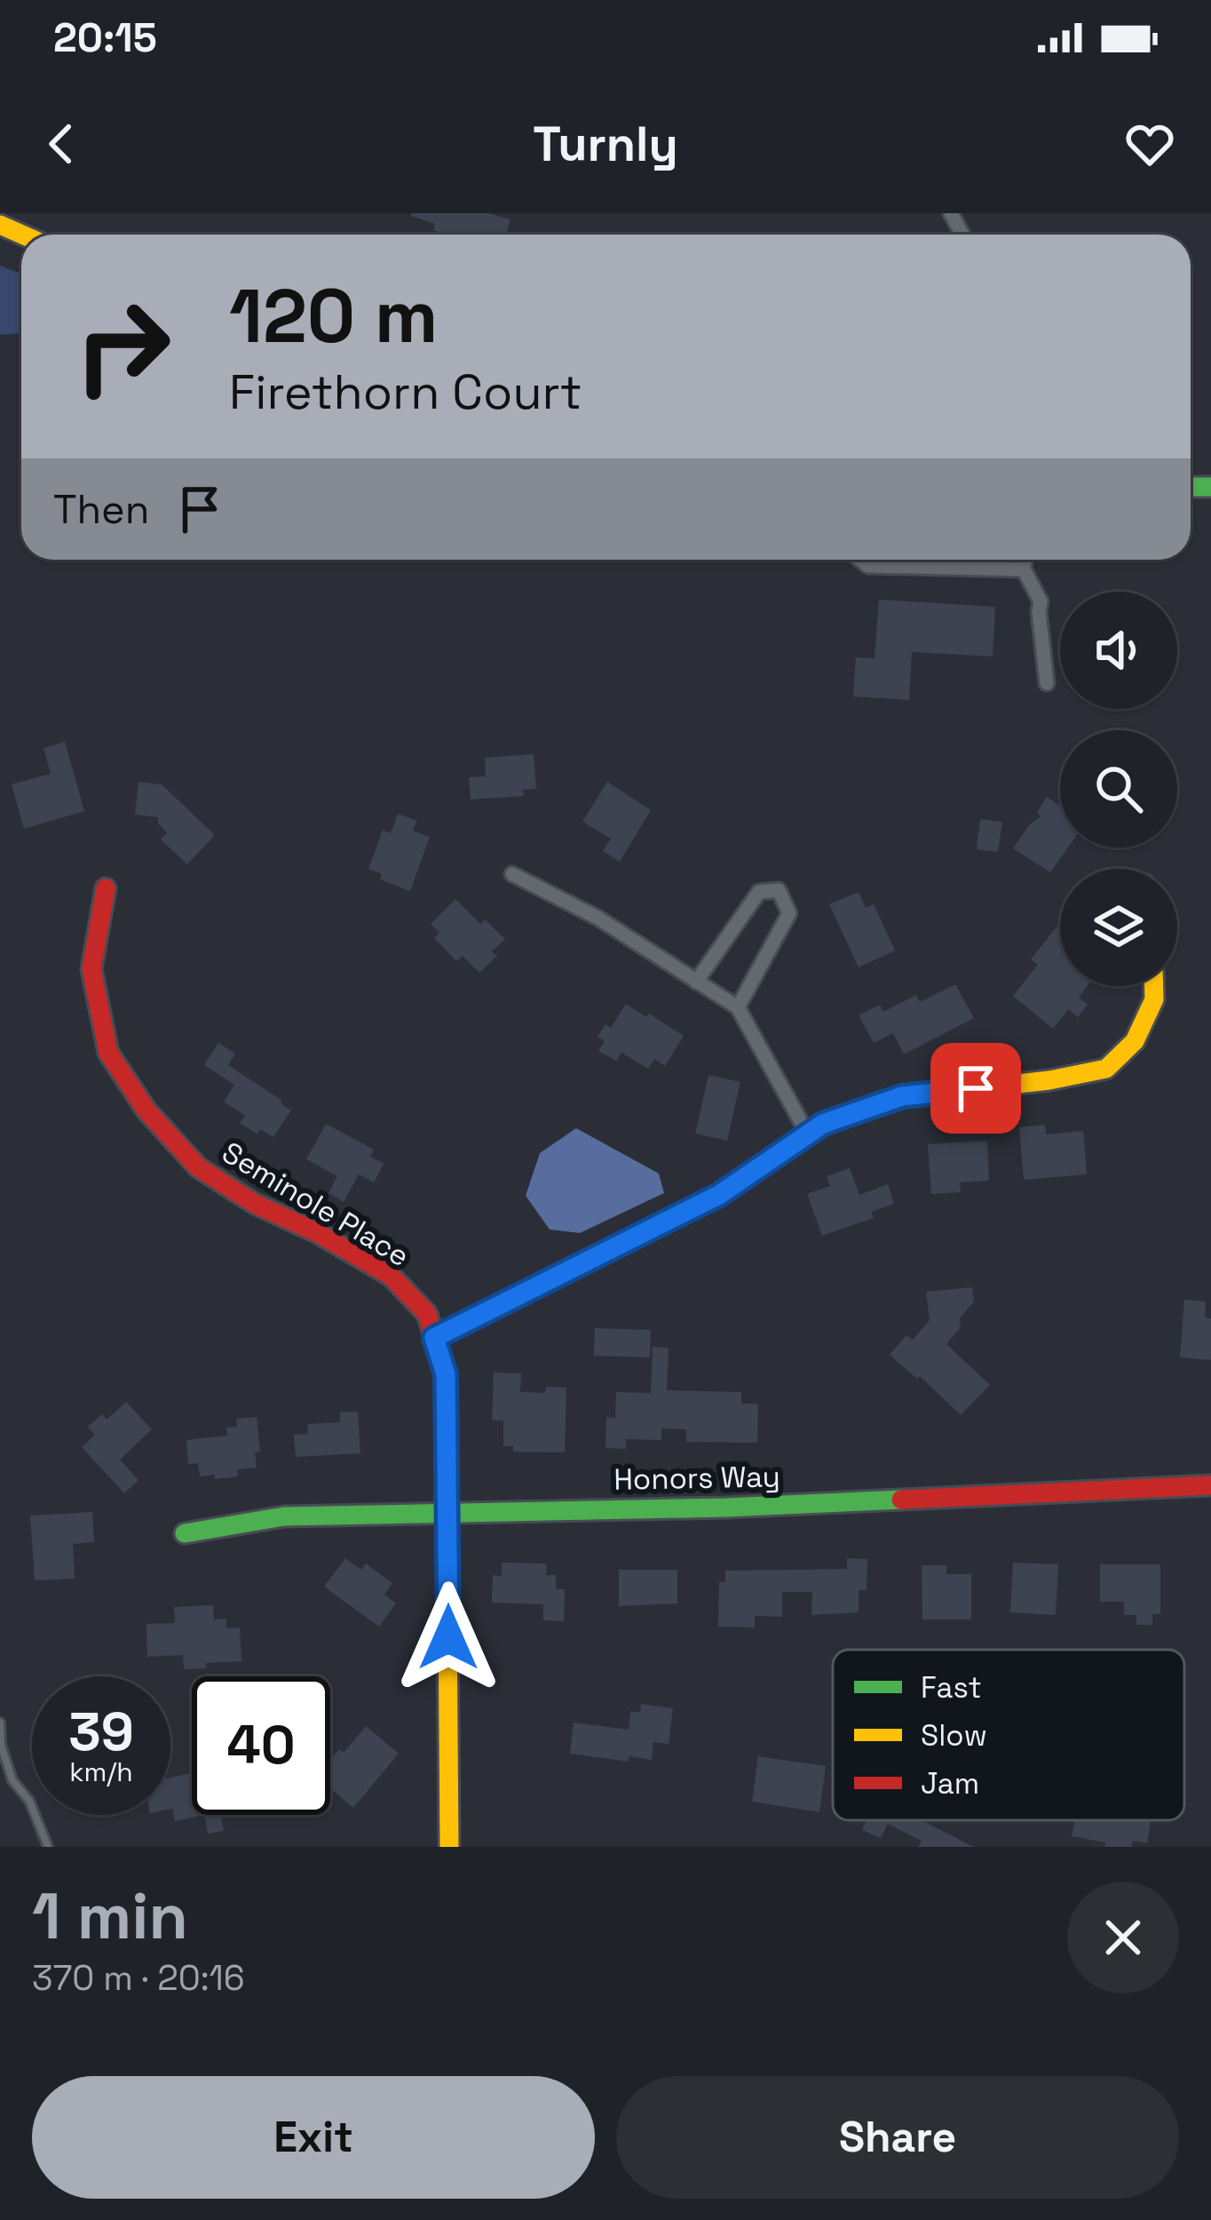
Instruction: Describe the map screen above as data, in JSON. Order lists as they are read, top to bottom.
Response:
{
  "streets": {
    "street": ["Seminole Place", "Honors Way"]
  },
  "crossings": [
    ["Seminole Place", "Honors Way"]
  ],
  "legend": ["Fast", "Slow", "Jam"],
  "page": {
    "status": "20:15",
    "header": "Turnly",
    "turn": ["120 m", "Firethorn Court"],
    "then": "Then",
    "speed": "39 km/h",
    "limit": "40",
    "heading": ["1 min", "370 m · 20:16"],
    "buttons": ["Exit", "Share"]
  }
}
